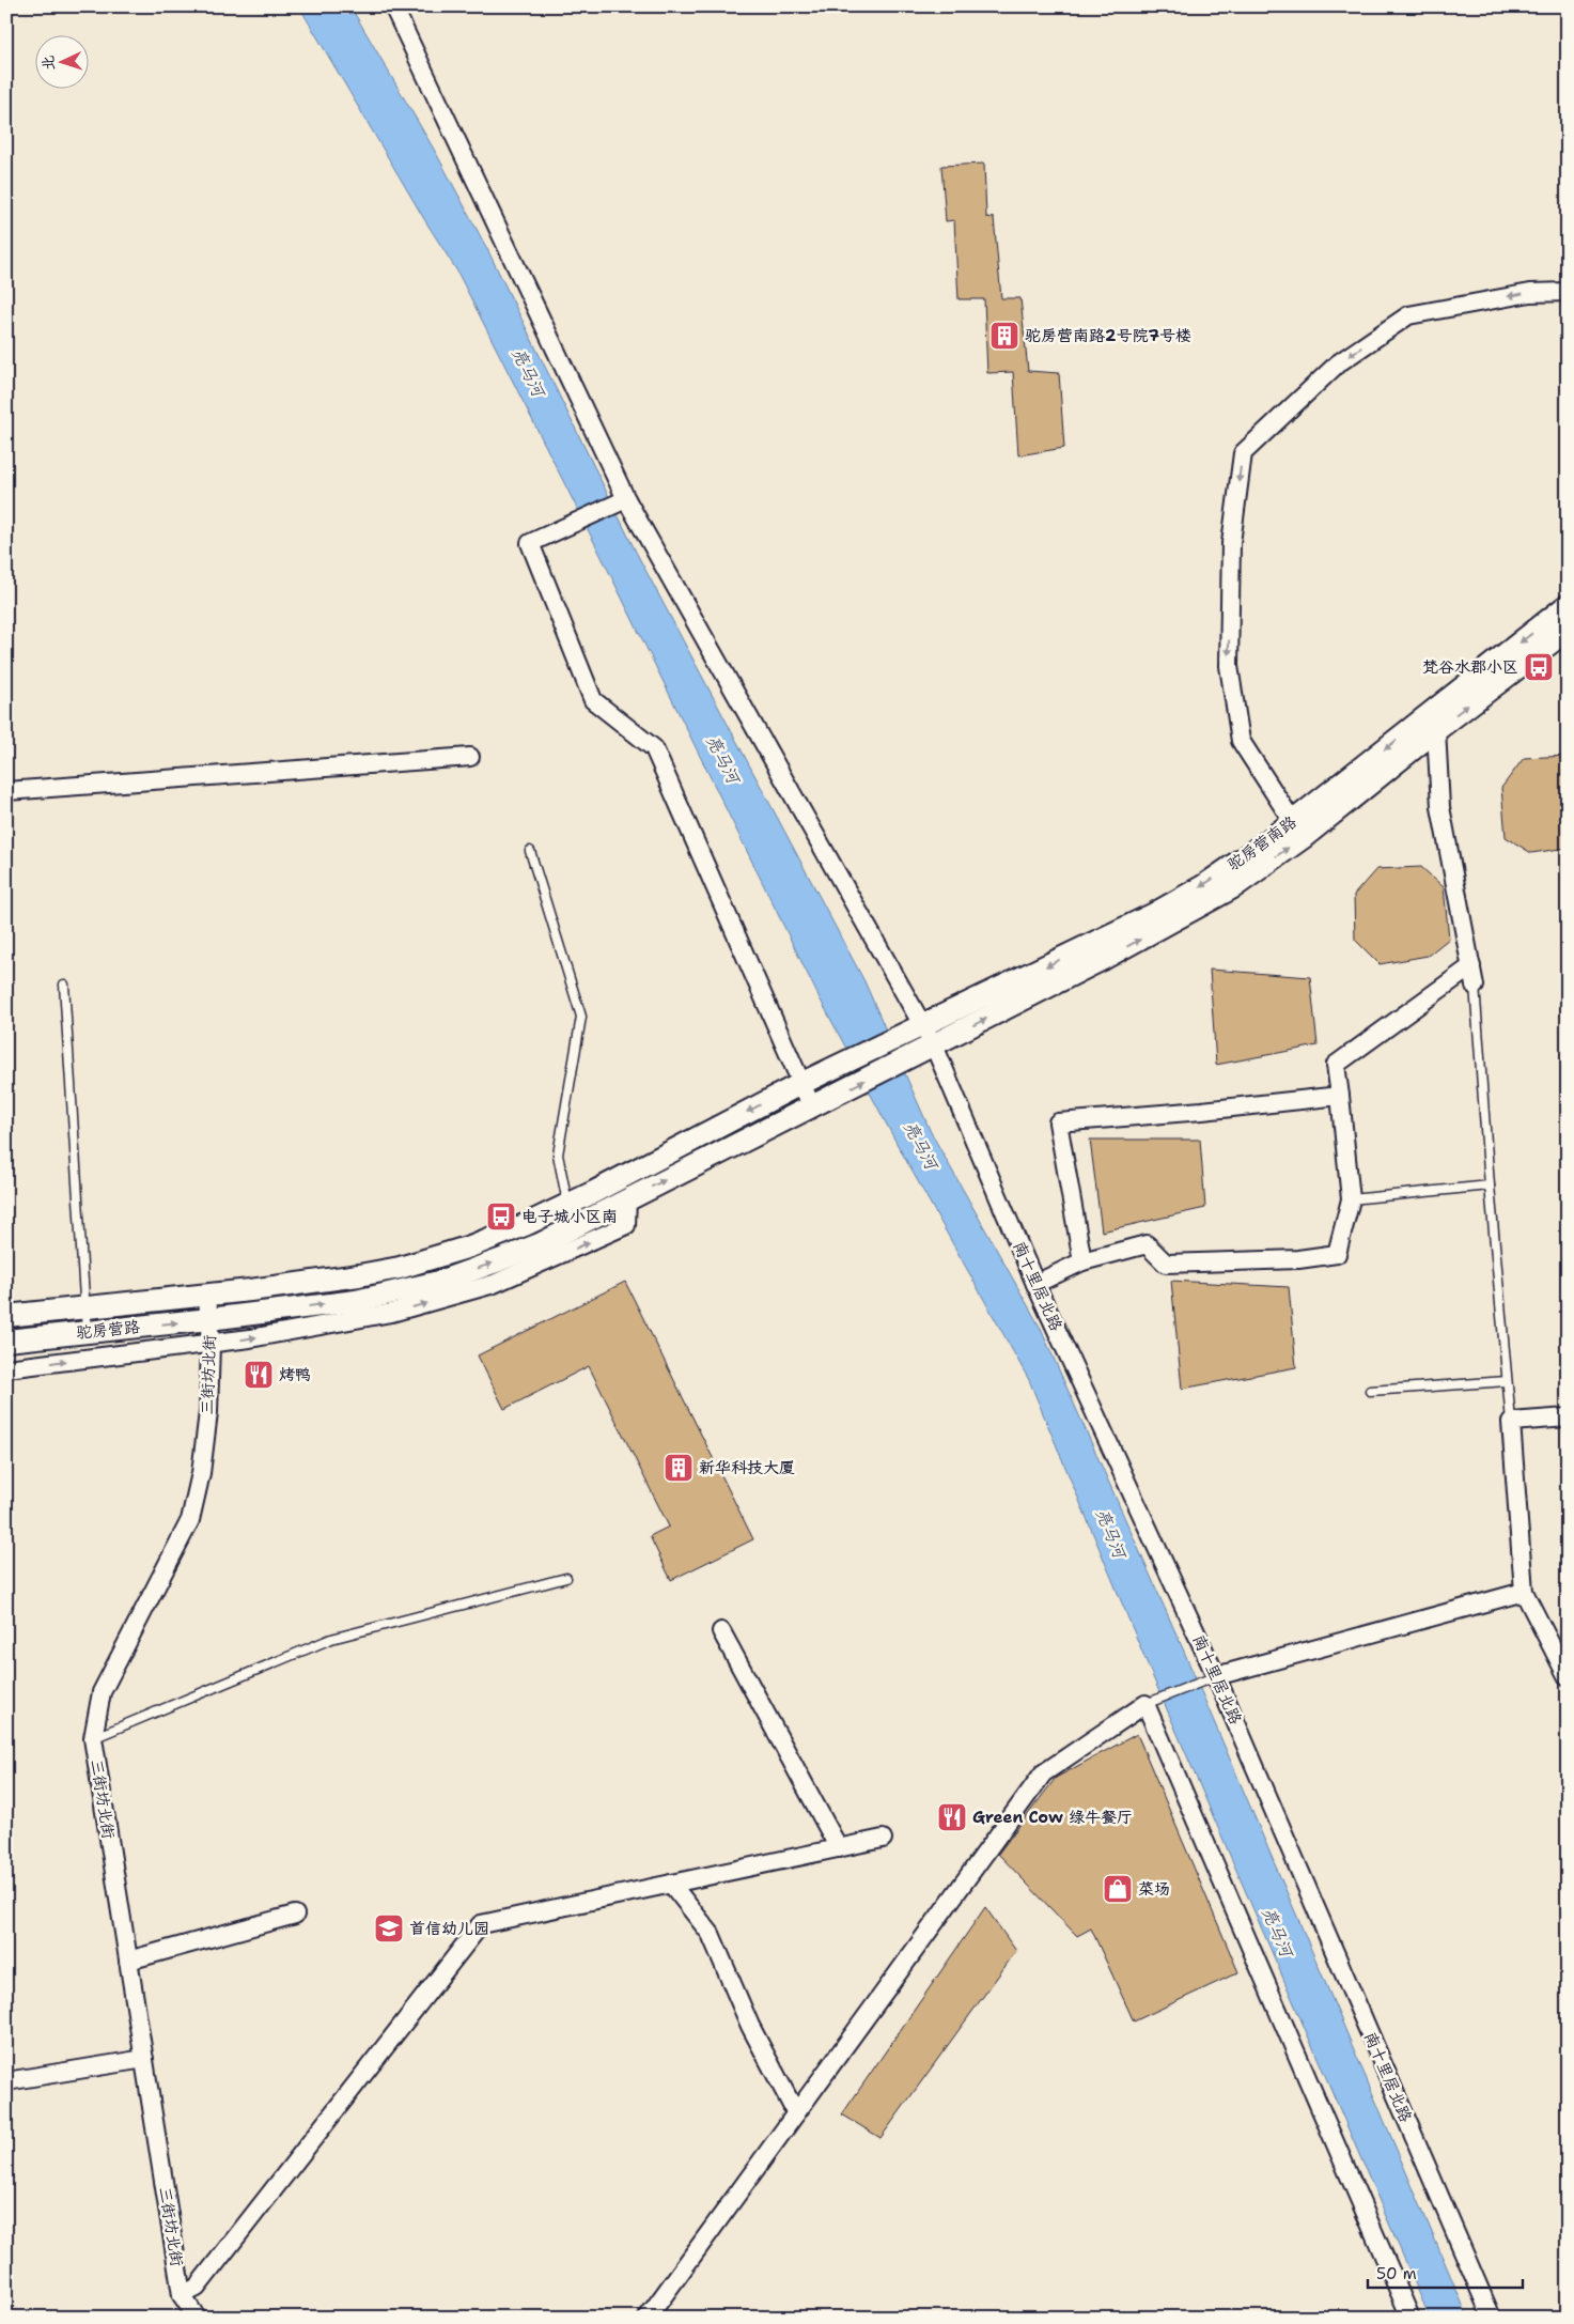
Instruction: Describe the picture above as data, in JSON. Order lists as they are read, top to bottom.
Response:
{
  "streets": {
    "street": [
      "驼房营南路",
      "南十里居北路",
      "驼房营路",
      "三街坊北街"
    ]
  },
  "crossings": [
    ["驼房营南路", "南十里居北路"],
    ["驼房营南路", "驼房营路"],
    ["驼房营路", "三街坊北街"]
  ],
  "water": ["亮马河"],
  "places": {
    "building": ["驼房营南路2号院7号楼", "新华科技大厦"],
    "bus stop": ["梵谷水郡小区", "电子城小区南"],
    "restaurant": ["烤鸭", "Green Cow 绿牛餐厅"],
    "shop": ["菜场"],
    "school or university": ["首信幼儿园"]
  },
  "scale_bar": "50 m",
  "north": "left"
}
